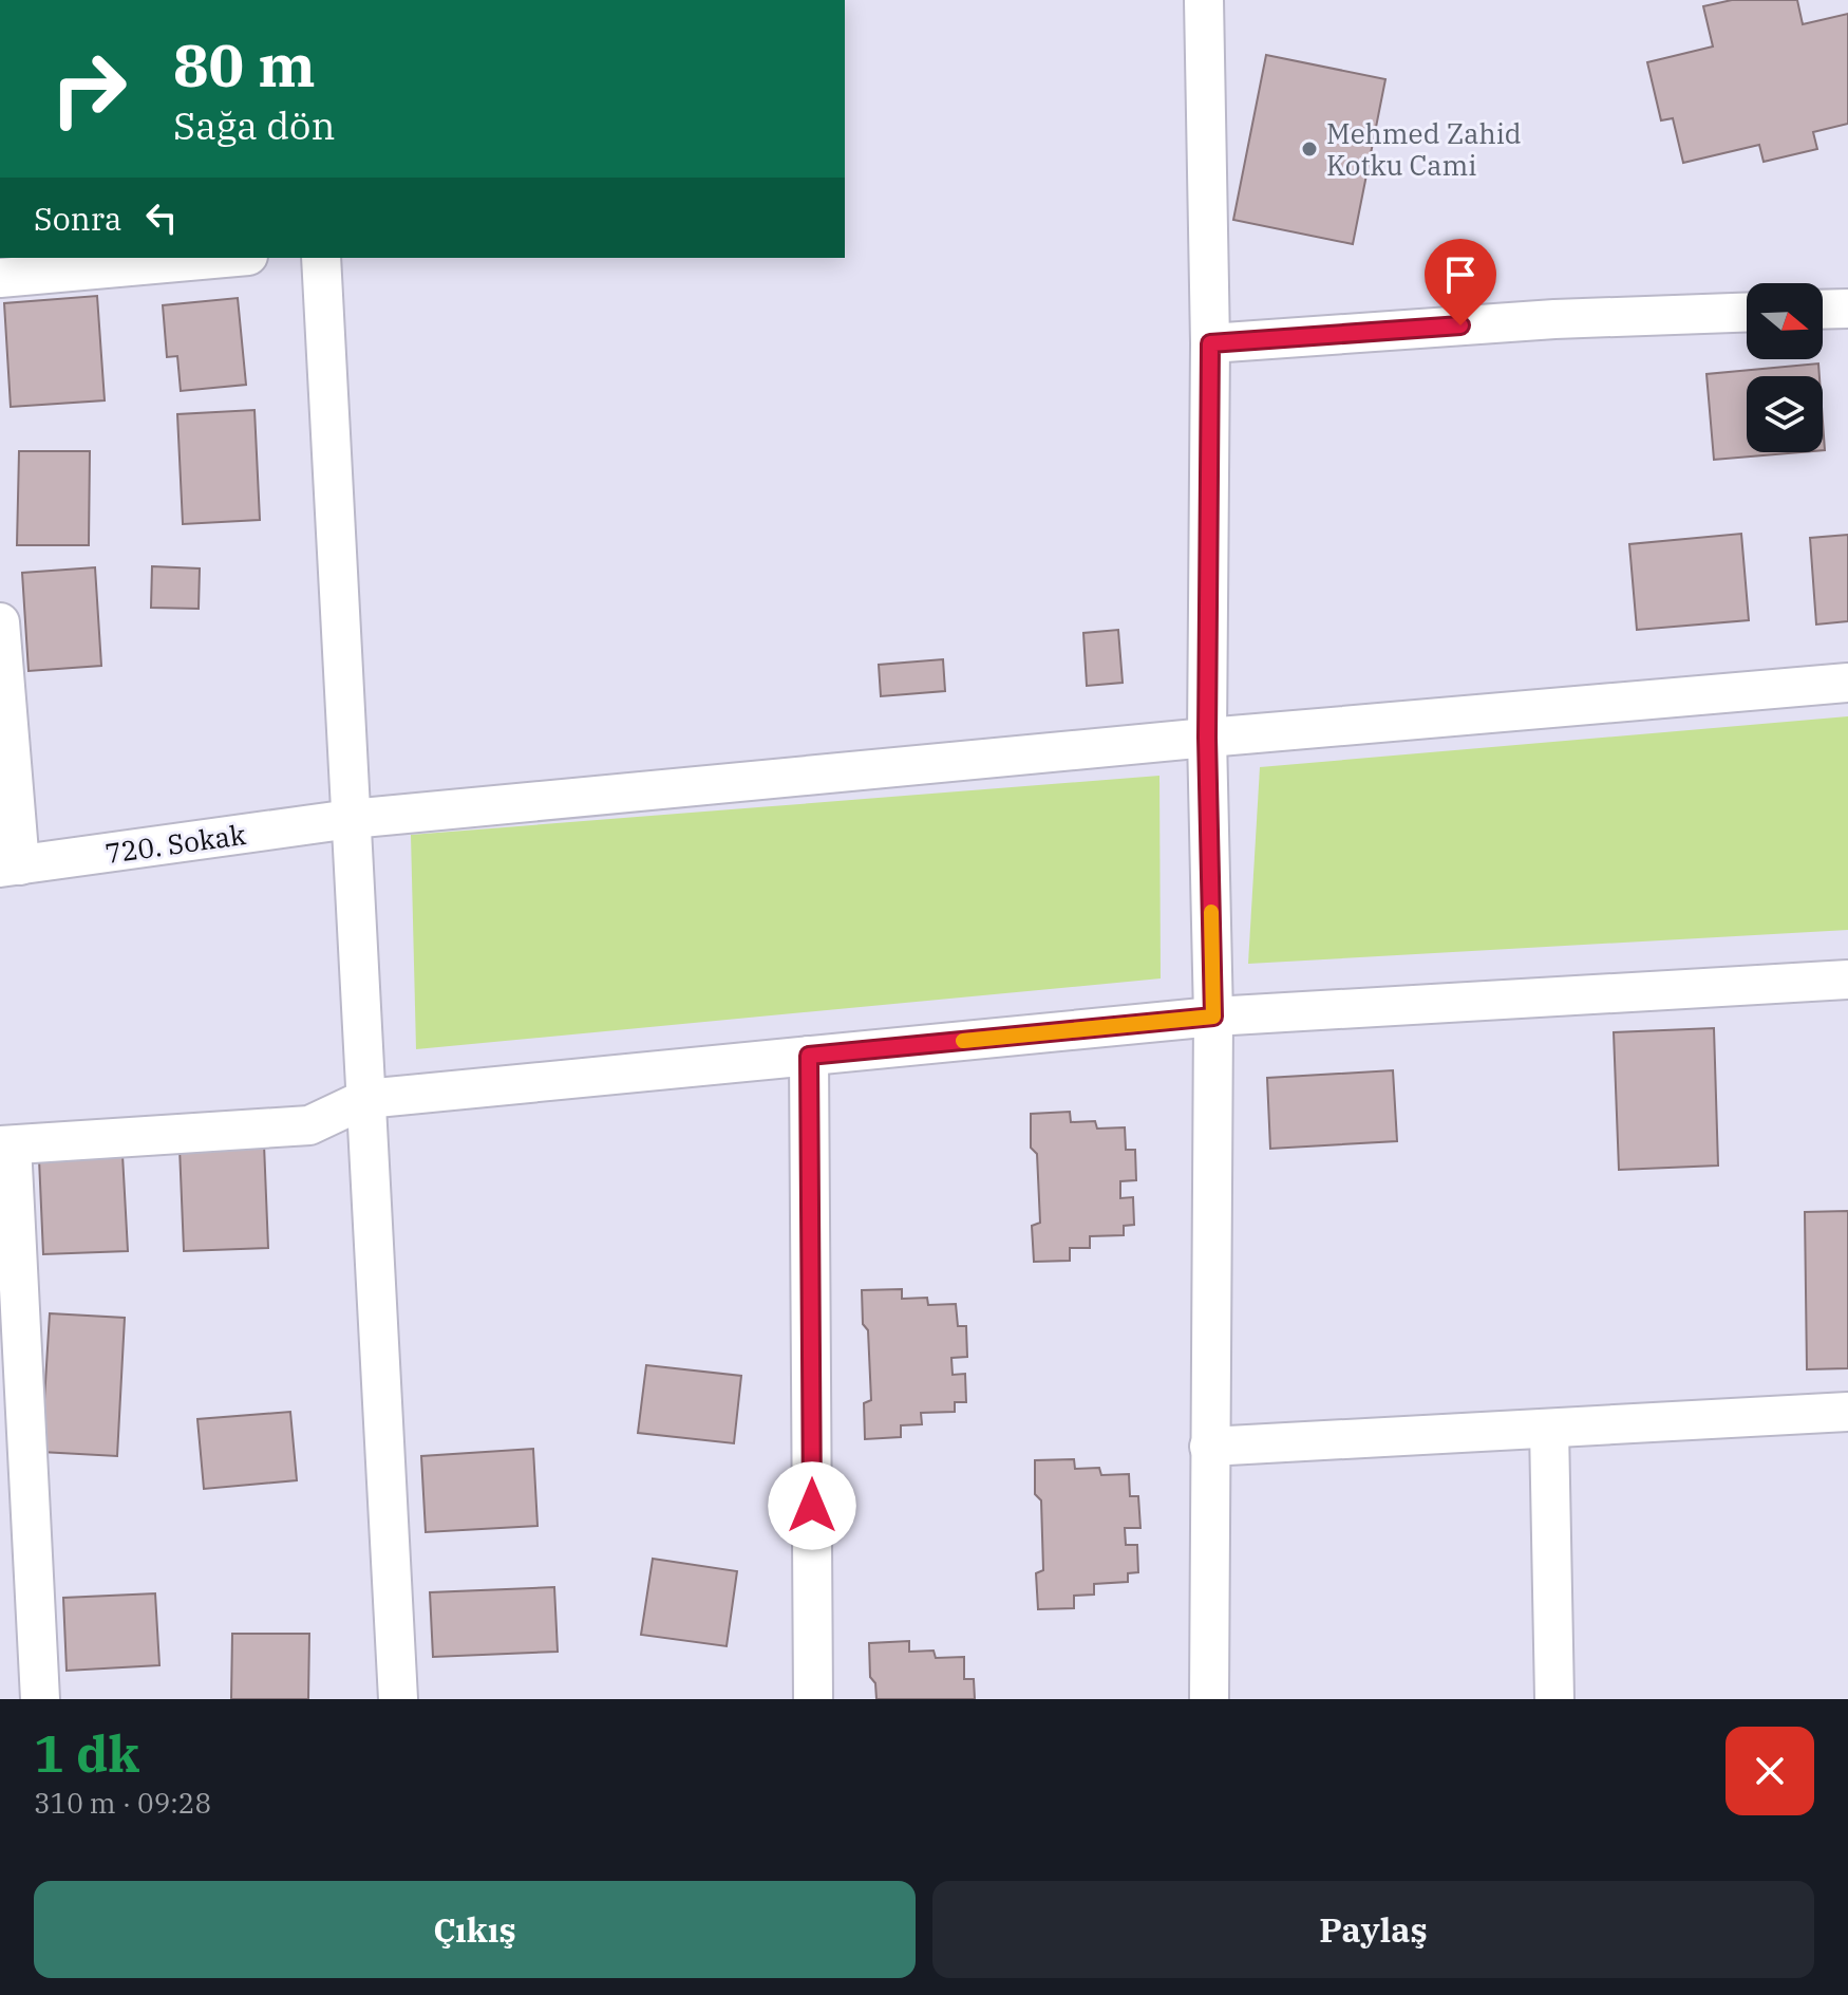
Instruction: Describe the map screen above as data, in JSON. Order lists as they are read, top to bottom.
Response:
{
  "streets": {
    "street": ["720. Sokak"]
  },
  "places": ["Mehmed Zahid Kotku Cami"],
  "north": "right",
  "page": {
    "turn": ["80 m", "Sağa dön"],
    "then": "Sonra",
    "heading": ["1 dk", "310 m · 09:28"],
    "buttons": ["Çıkış", "Paylaş"]
  }
}
